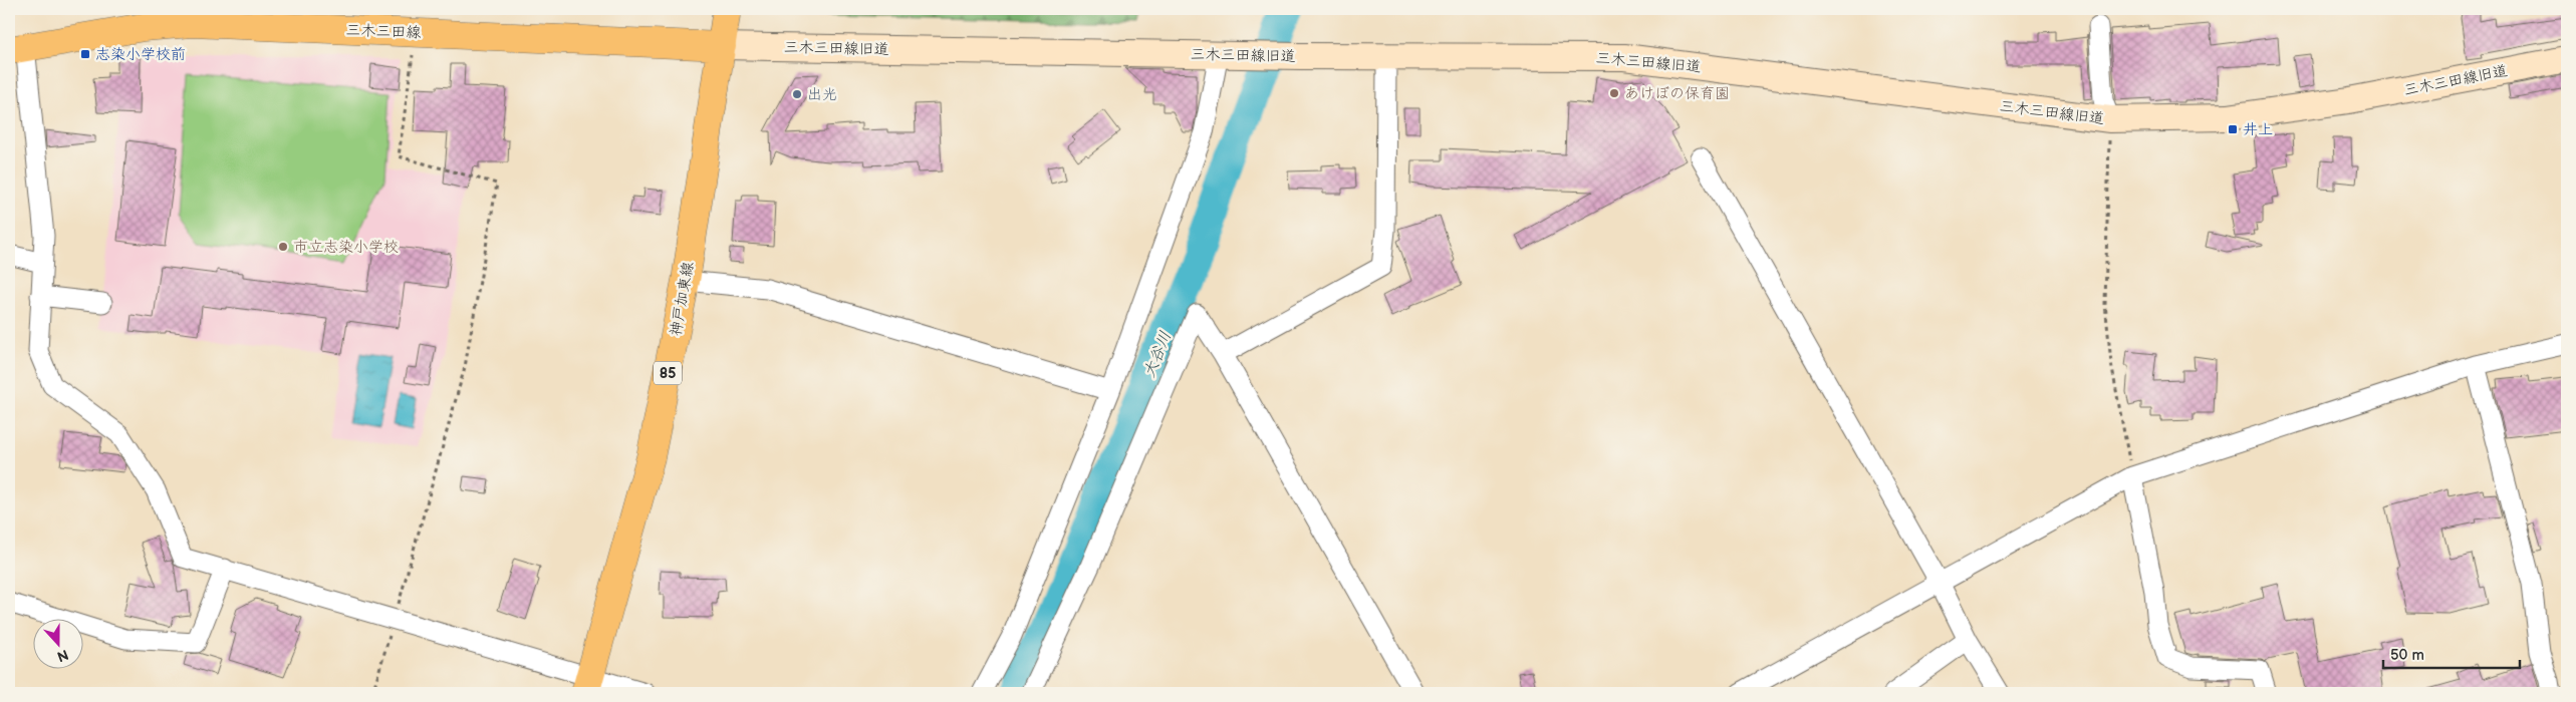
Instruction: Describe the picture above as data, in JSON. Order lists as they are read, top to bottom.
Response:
{
  "streets": {
    "main road": ["三木三田線", "神戸加東線", "85"],
    "street": ["三木三田線旧道"]
  },
  "crossings": [
    ["三木三田線", "三木三田線旧道"],
    ["三木三田線", "神戸加東線"],
    ["三木三田線旧道", "神戸加東線"]
  ],
  "water": ["大谷川"],
  "places": {
    "transit": ["志染小学校前", "井上"],
    "other": ["あけぼの保育園", "出光", "市立志染小学校"]
  },
  "scale_bar": "50 m",
  "north": "bottom"
}
